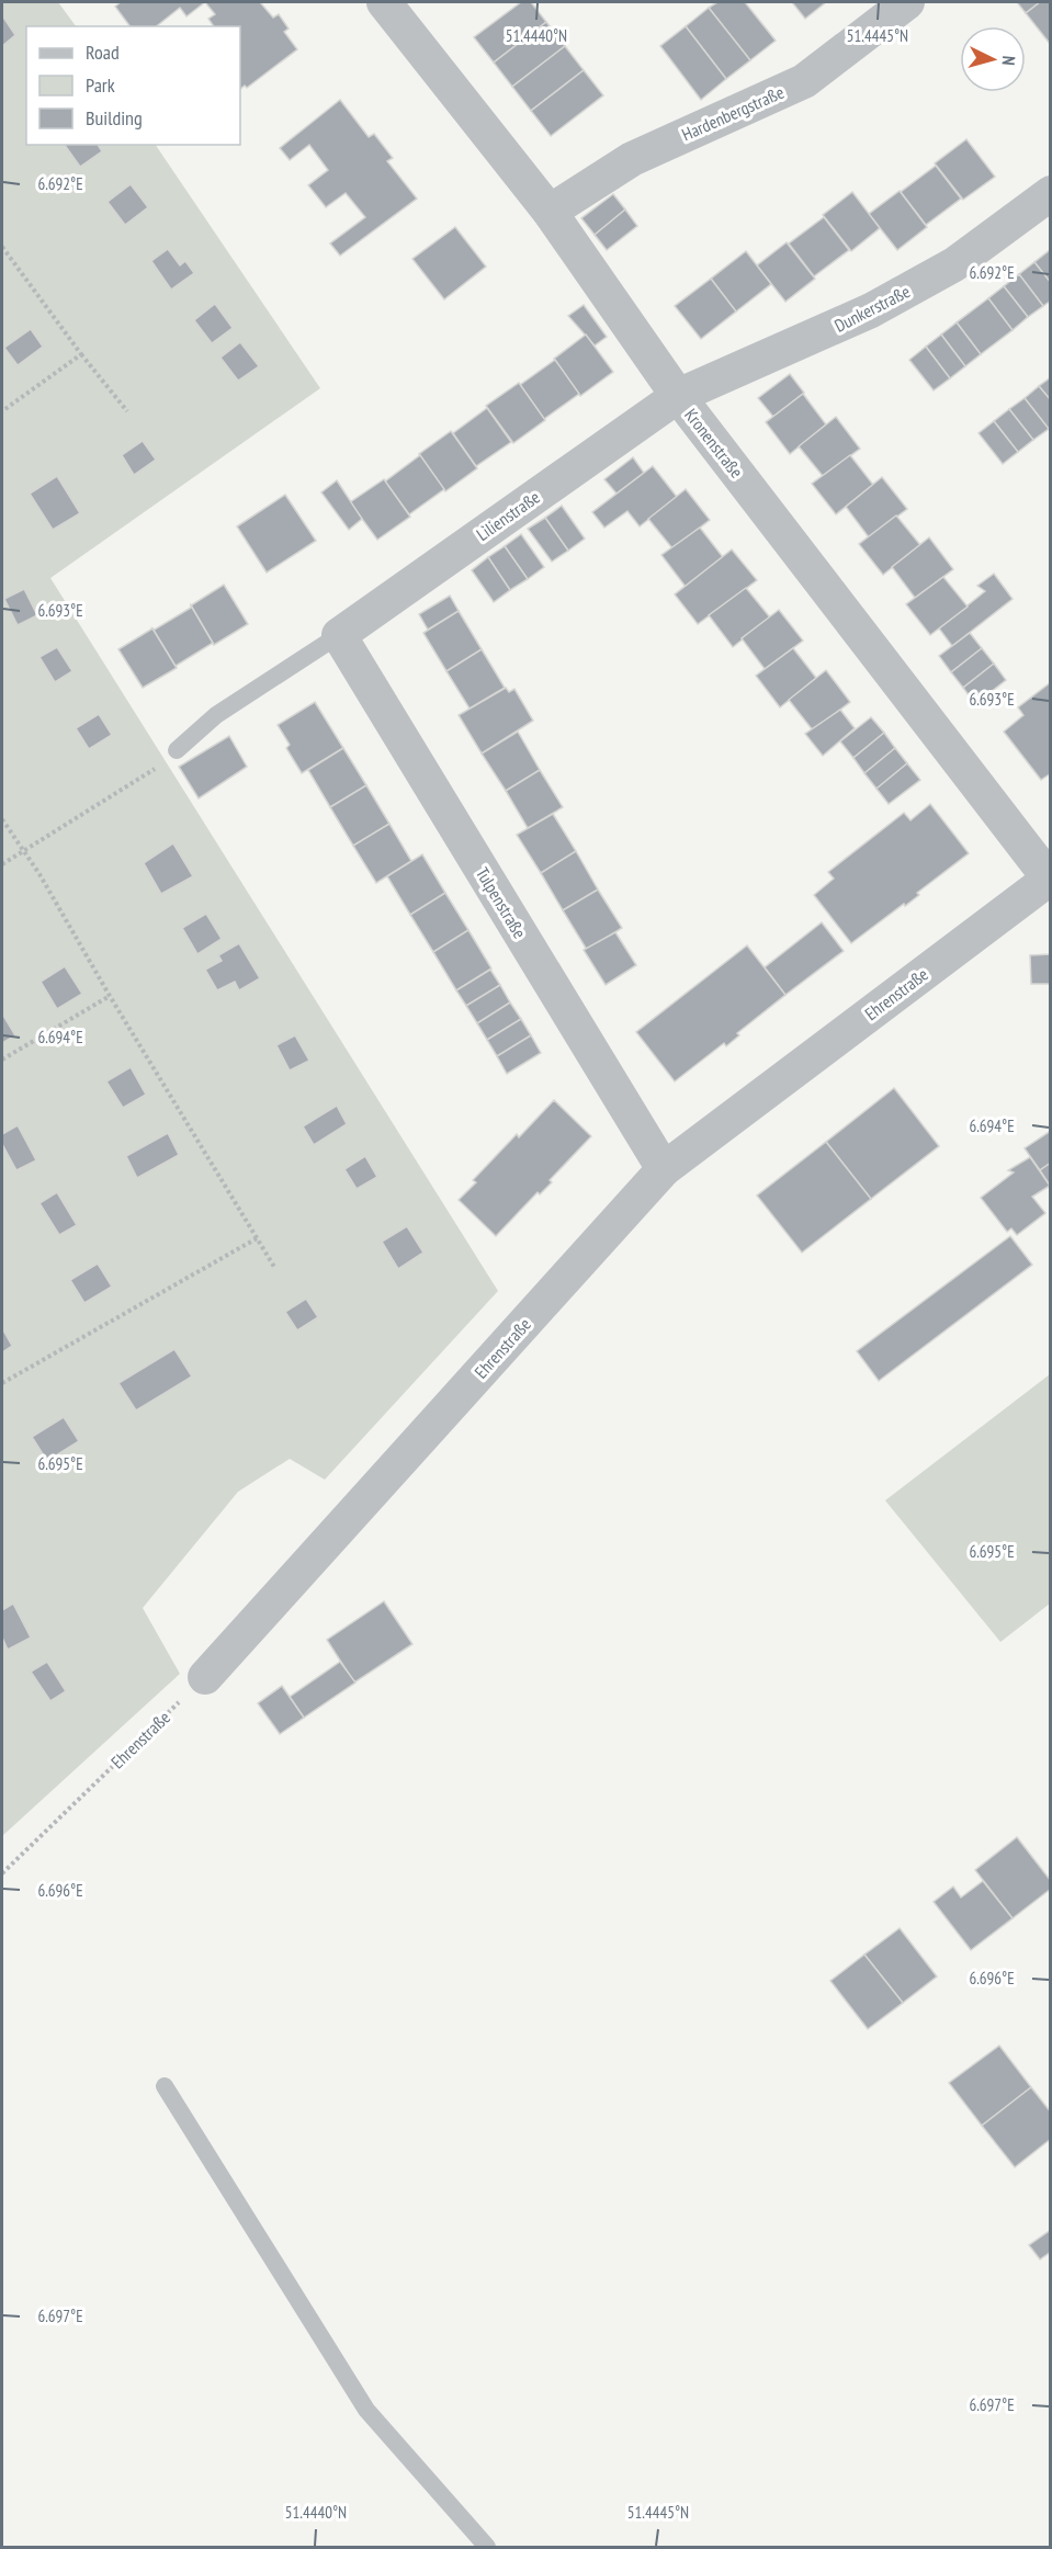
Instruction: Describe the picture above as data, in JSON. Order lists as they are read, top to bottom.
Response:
{
  "streets": {
    "street": [
      "Hardenbergstraße",
      "Dunkerstraße",
      "Kronenstraße",
      "Lilienstraße",
      "Tulpenstraße",
      "Ehrenstraße"
    ]
  },
  "crossings": [
    ["Hardenbergstraße", "Kronenstraße"],
    ["Dunkerstraße", "Kronenstraße"],
    ["Dunkerstraße", "Lilienstraße"],
    ["Kronenstraße", "Lilienstraße"],
    ["Kronenstraße", "Ehrenstraße"],
    ["Lilienstraße", "Tulpenstraße"],
    ["Tulpenstraße", "Ehrenstraße"]
  ],
  "legend": ["Road", "Park", "Building"],
  "north": "right",
  "coordinates": [
    "51.4440°N",
    "51.4445°N",
    "6.692°E",
    "6.693°E",
    "6.694°E",
    "6.695°E",
    "6.696°E",
    "6.697°E"
  ]
}
